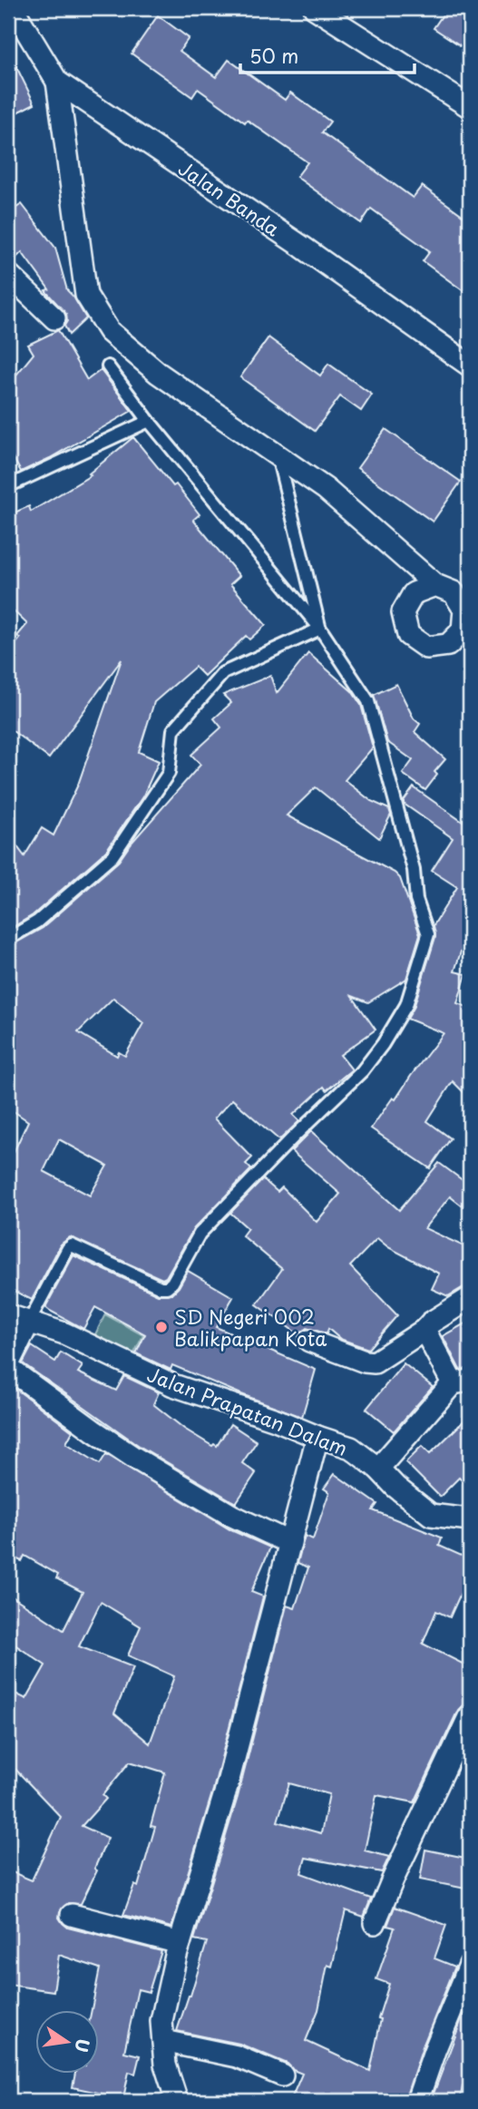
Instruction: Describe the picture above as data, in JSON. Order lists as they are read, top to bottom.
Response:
{
  "streets": {
    "street": ["Jalan Banda", "Jalan Prapatan Dalam"]
  },
  "places": ["SD Negeri 002 Balikpapan Kota"],
  "scale_bar": "50 m",
  "north": "right"
}
